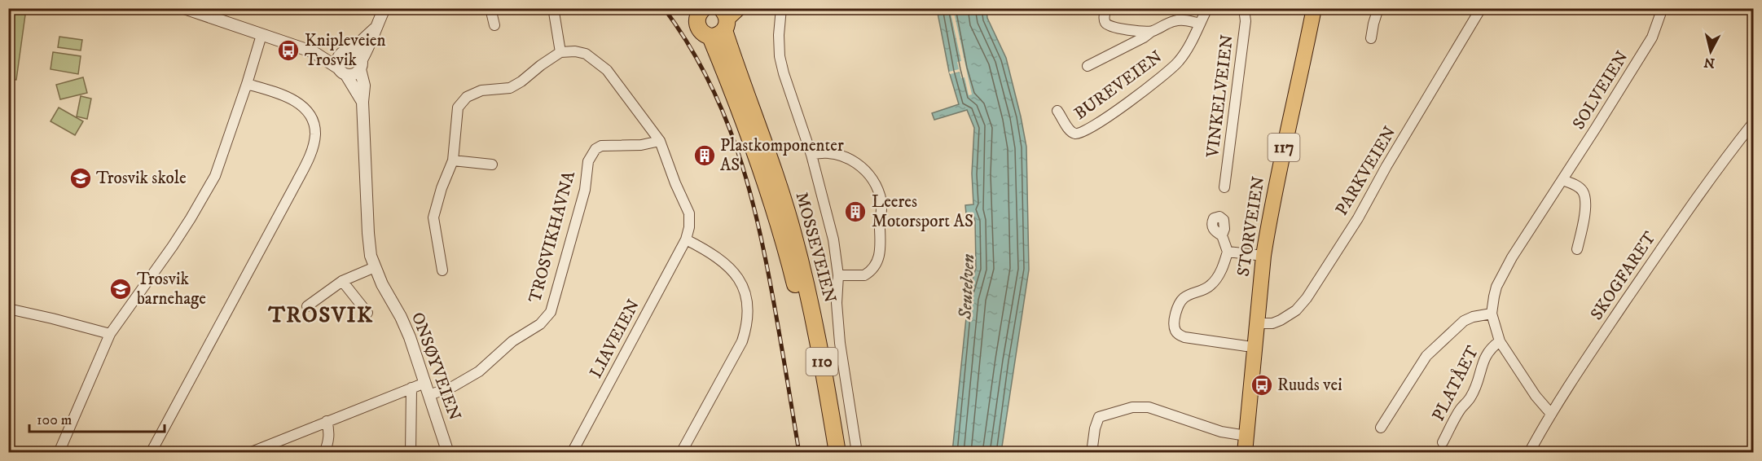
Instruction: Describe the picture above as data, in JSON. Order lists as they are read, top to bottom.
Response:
{
  "streets": {
    "highway": ["MOSSEVEIEN", "110"],
    "main road": ["117", "STORVEIEN"],
    "street": [
      "BUREVEIEN",
      "SOLVEIEN",
      "VINKELVEIEN",
      "PARKVEIEN",
      "TROSVIKHAVNA",
      "SKOGFARET",
      "LIAVEIEN",
      "ONSØYVEIEN",
      "PLATÅET"
    ]
  },
  "crossings": [
    ["SOLVEIEN", "SKOGFARET"],
    ["SOLVEIEN", "PLATÅET"],
    ["PARKVEIEN", "STORVEIEN"],
    ["TROSVIKHAVNA", "ONSØYVEIEN"],
    ["MOSSEVEIEN", "110"]
  ],
  "districts": ["TROSVIK"],
  "water": ["Seutelven"],
  "places": {
    "bus stop": ["Knipleveien Trosvik", "Ruuds vei"],
    "building": ["Plastkomponenter AS", "Leeres Motorsport AS"],
    "school or university": ["Trosvik skole", "Trosvik barnehage"]
  },
  "scale_bar": "100 m",
  "north": "bottom"
}
